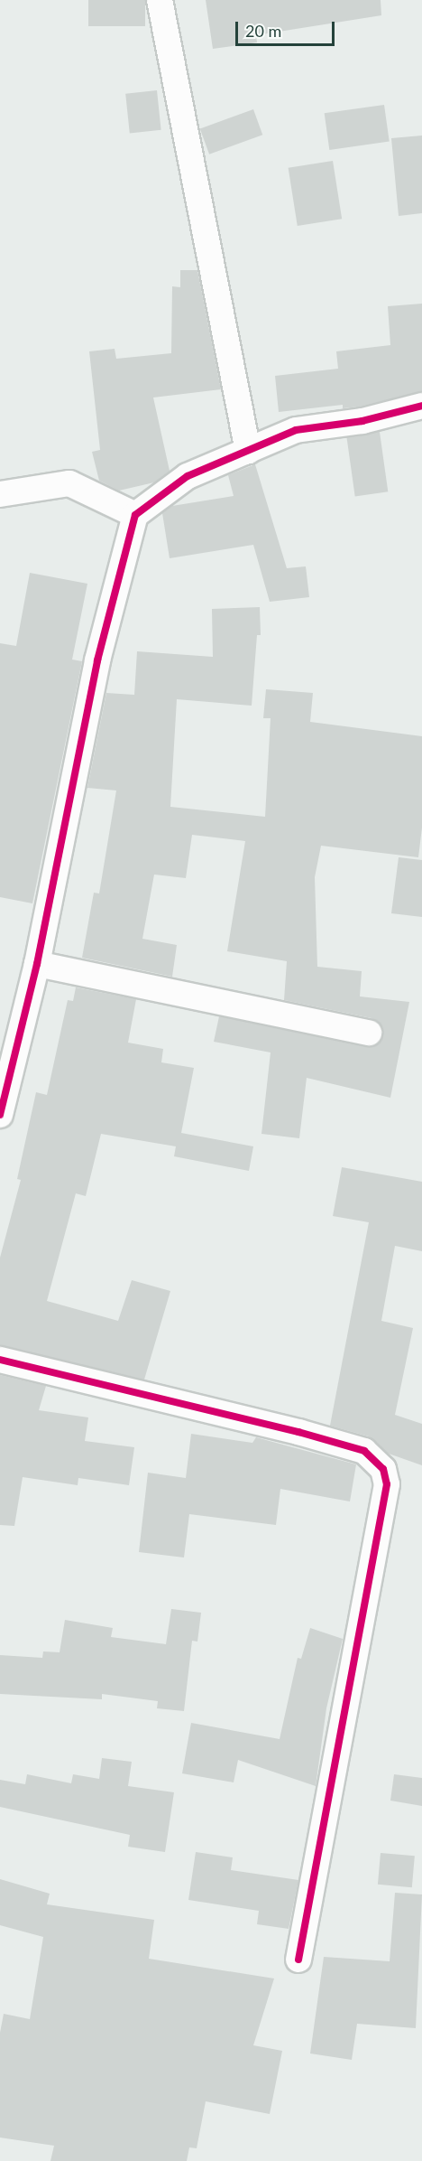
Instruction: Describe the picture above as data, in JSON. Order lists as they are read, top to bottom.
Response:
{
  "scale_bar": "20 m"
}
